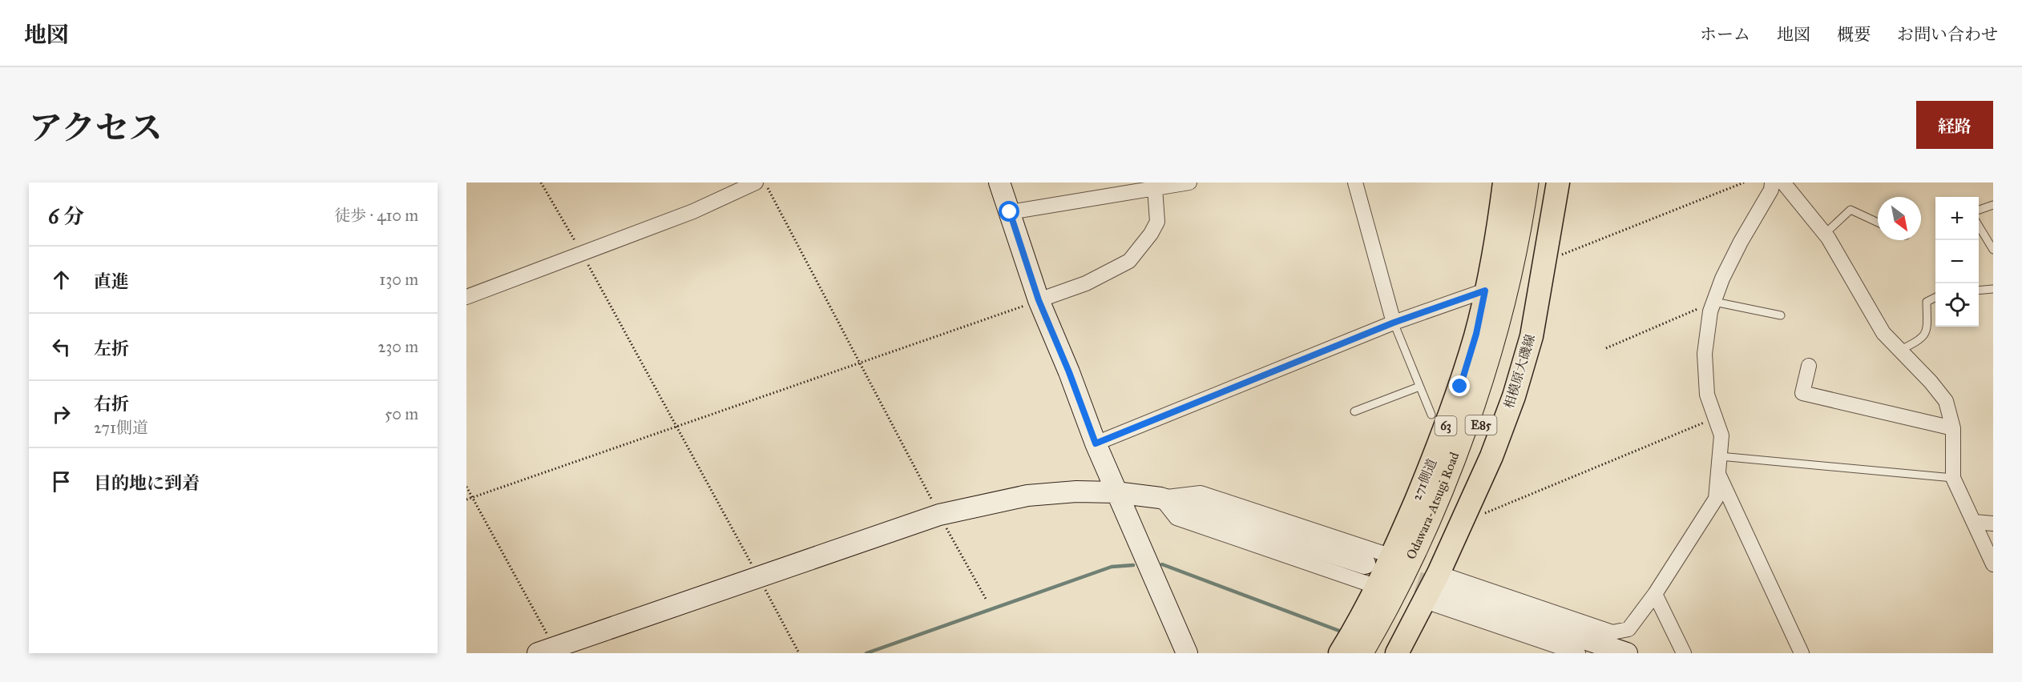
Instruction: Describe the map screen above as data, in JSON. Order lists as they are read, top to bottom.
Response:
{
  "streets": {
    "highway": ["E85", "Odawara-Atsugi Road"],
    "main road": ["相模原大磯線", "63", "271側道"]
  },
  "north": "bottom right",
  "page": {
    "header": "地図",
    "nav": [
      "ホーム",
      "地図",
      "概要",
      "お問い合わせ"
    ],
    "title": "アクセス",
    "buttons": "経路",
    "heading": ["6 分", "徒歩 · 410 m"],
    "map_buttons": ["+", "−"],
    "list": [
      ["直進", "130 m"],
      ["左折", "230 m"],
      ["右折", "271側道", "50 m"],
      "目的地に到着"
    ]
  }
}
